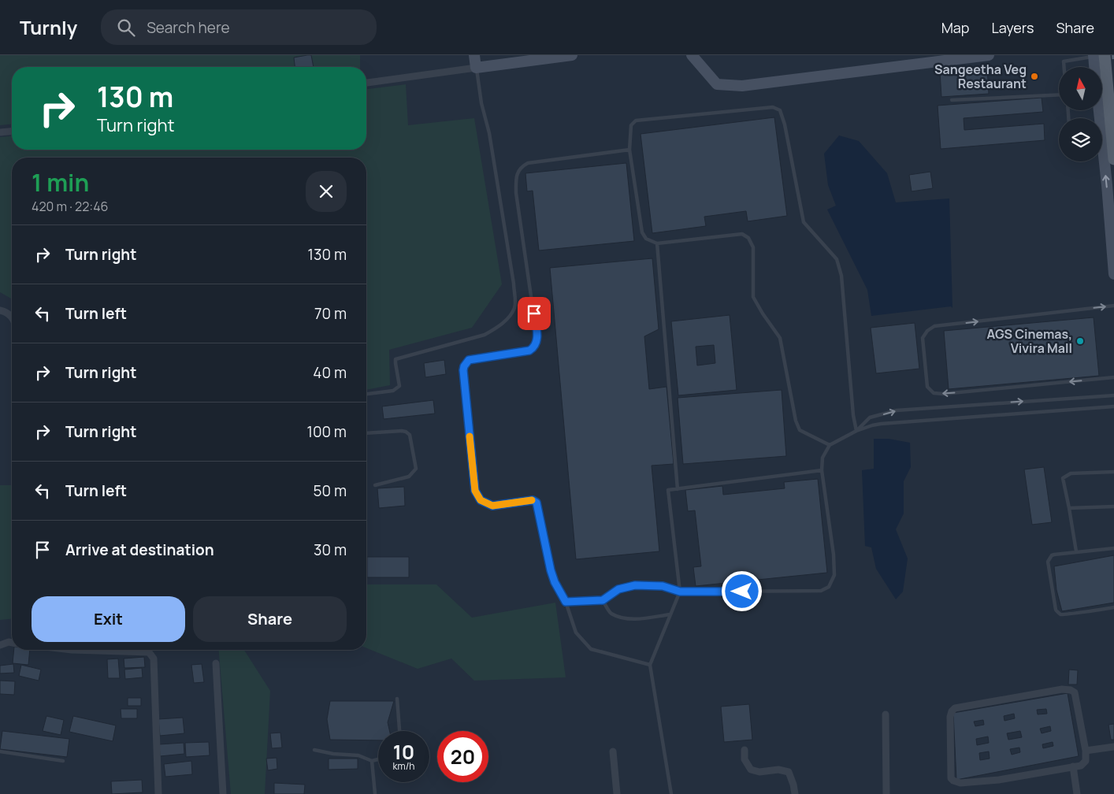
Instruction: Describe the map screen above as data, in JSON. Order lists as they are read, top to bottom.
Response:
{
  "places": ["Sangeetha Veg Restaurant", "AGS Cinemas, Vivira Mall"],
  "north": "top",
  "page": {
    "header": "Turnly",
    "search": "Search here",
    "nav": ["Map", "Layers", "Share"],
    "turn": ["130 m", "Turn right"],
    "heading": ["1 min", "420 m · 22:46"],
    "list": [
      {
        "name": "Turn right",
        "value": "130 m"
      },
      {
        "name": "Turn left",
        "value": "70 m"
      },
      {
        "name": "Turn right",
        "value": "40 m"
      },
      {
        "name": "Turn right",
        "value": "100 m"
      },
      {
        "name": "Turn left",
        "value": "50 m"
      },
      {
        "name": "Arrive at destination",
        "value": "30 m"
      }
    ],
    "buttons": ["Exit", "Share"],
    "speed": "10 km/h",
    "limit": "20"
  }
}
